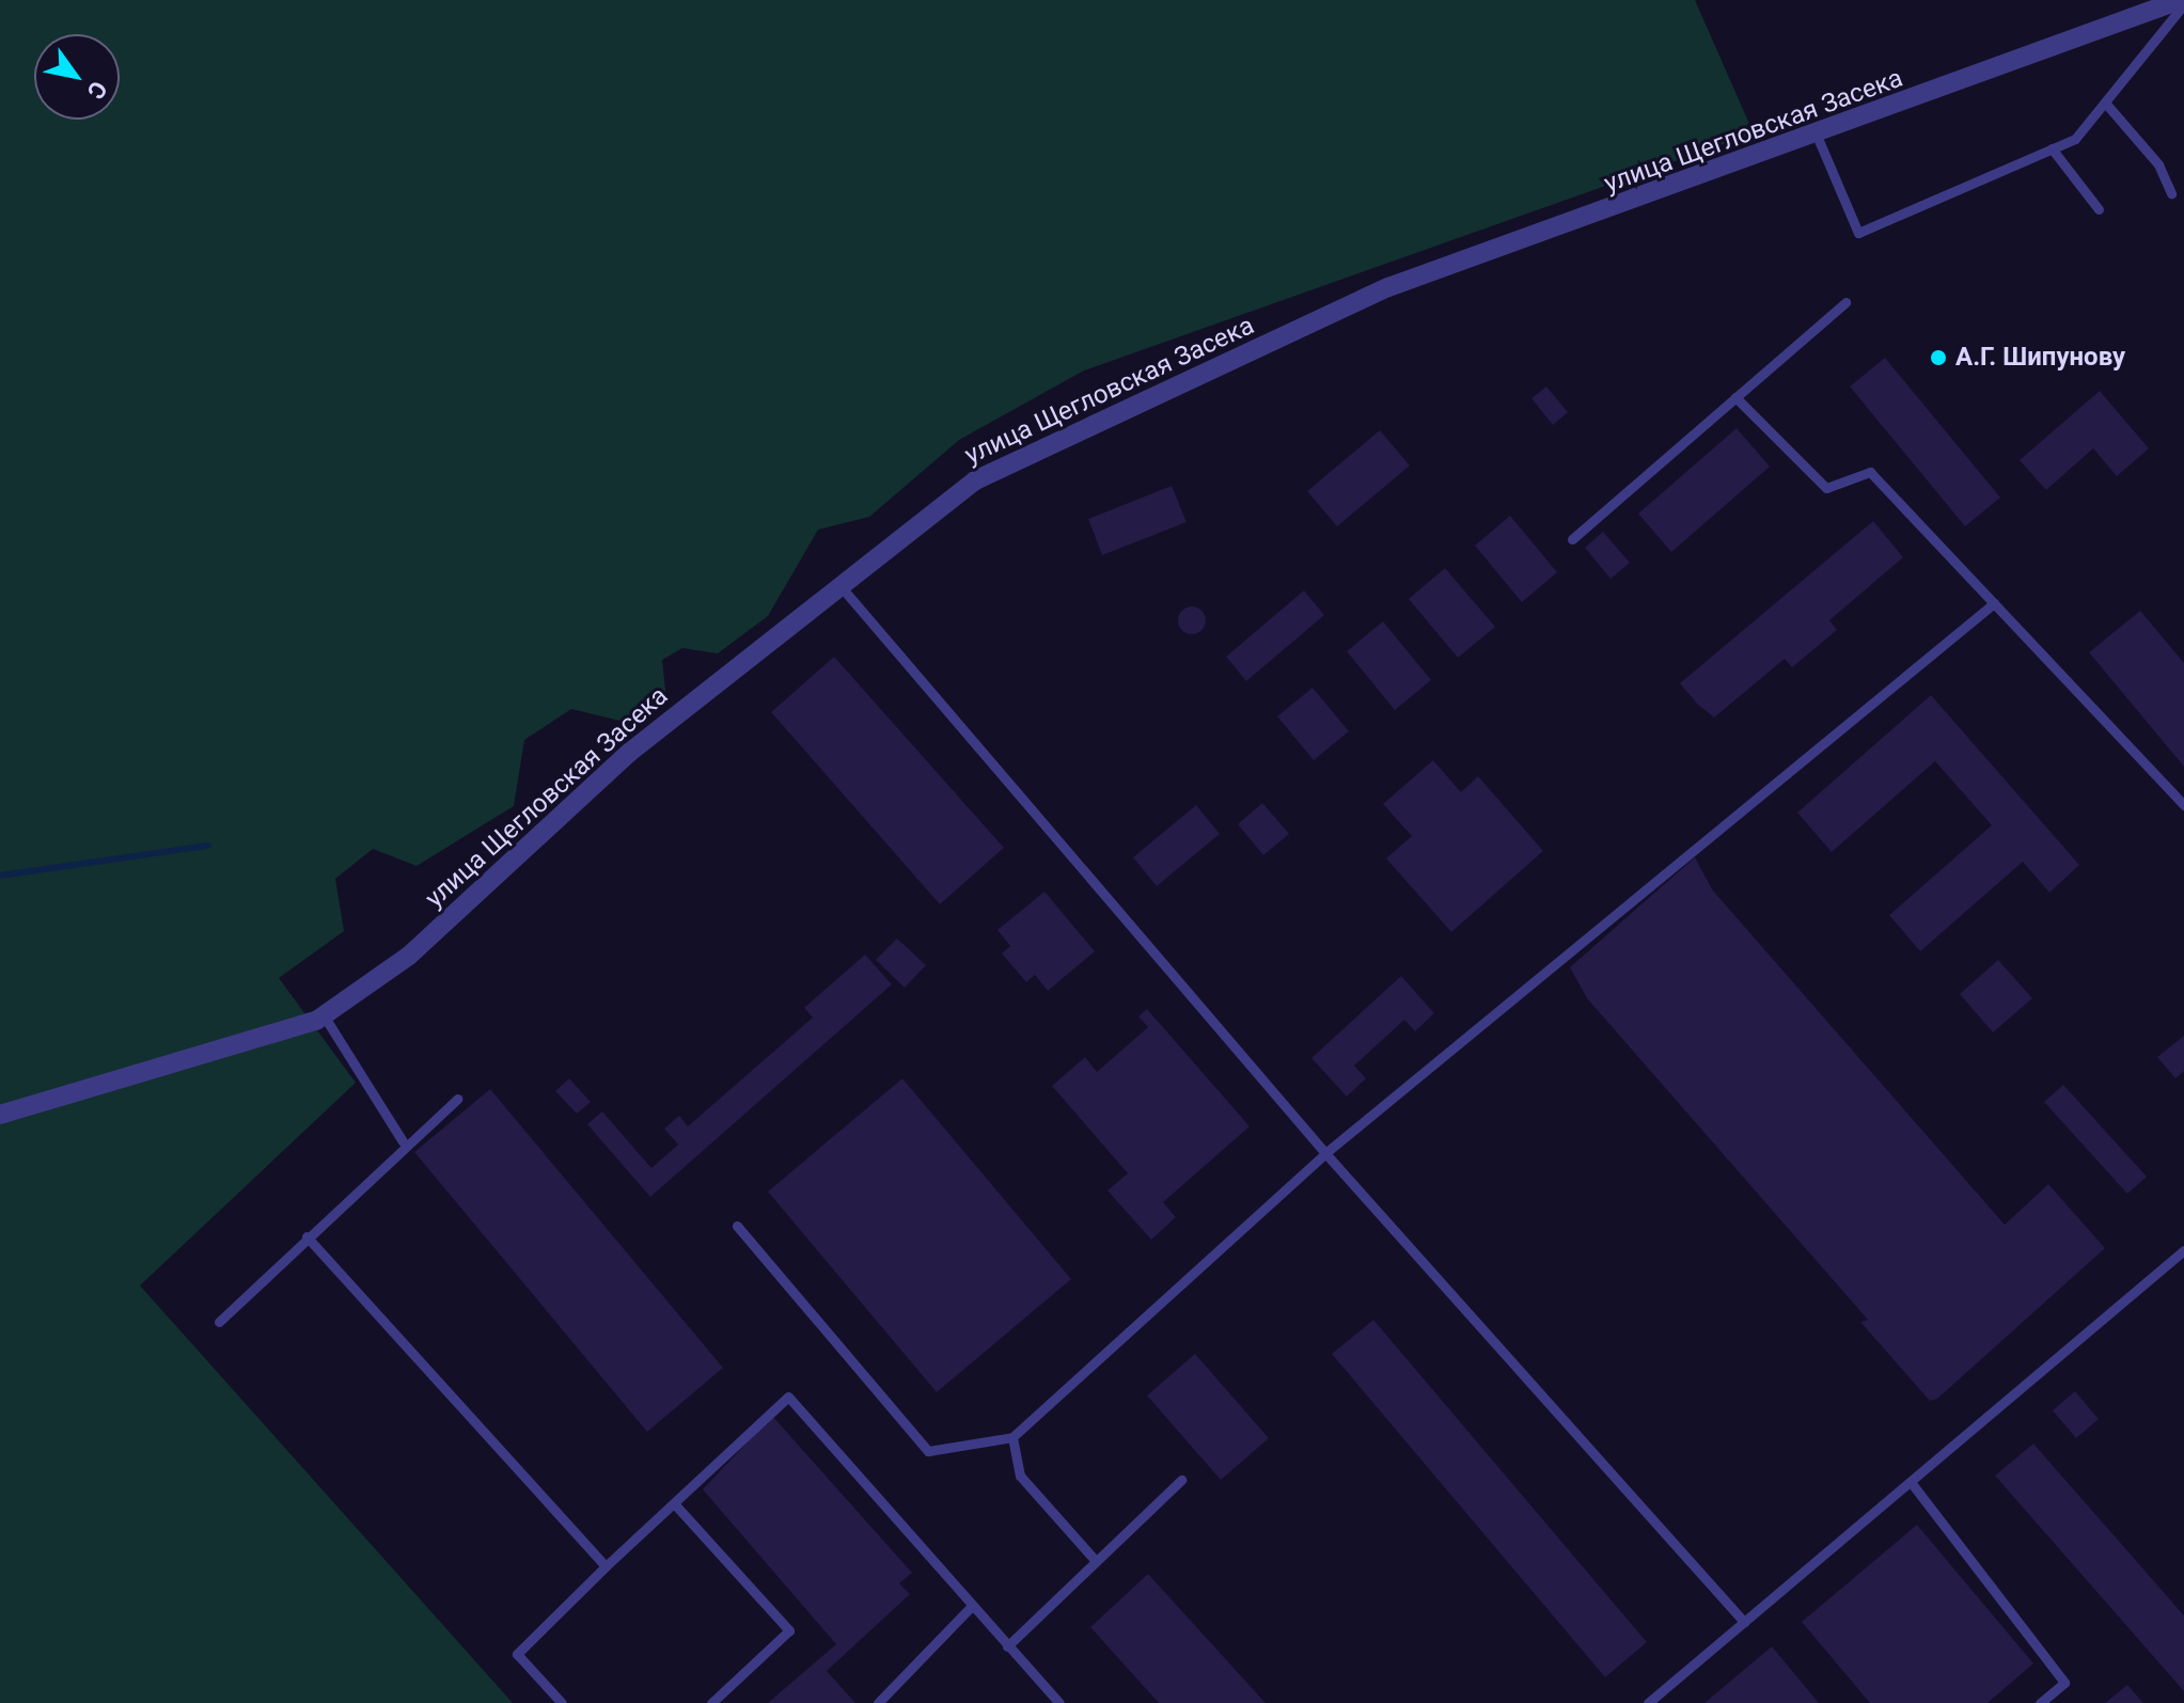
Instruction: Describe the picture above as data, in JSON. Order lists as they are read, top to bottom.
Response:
{
  "streets": {
    "street": ["улица Щегловская Засека"]
  },
  "places": ["А.Г. Шипунову"],
  "north": "bottom right"
}
